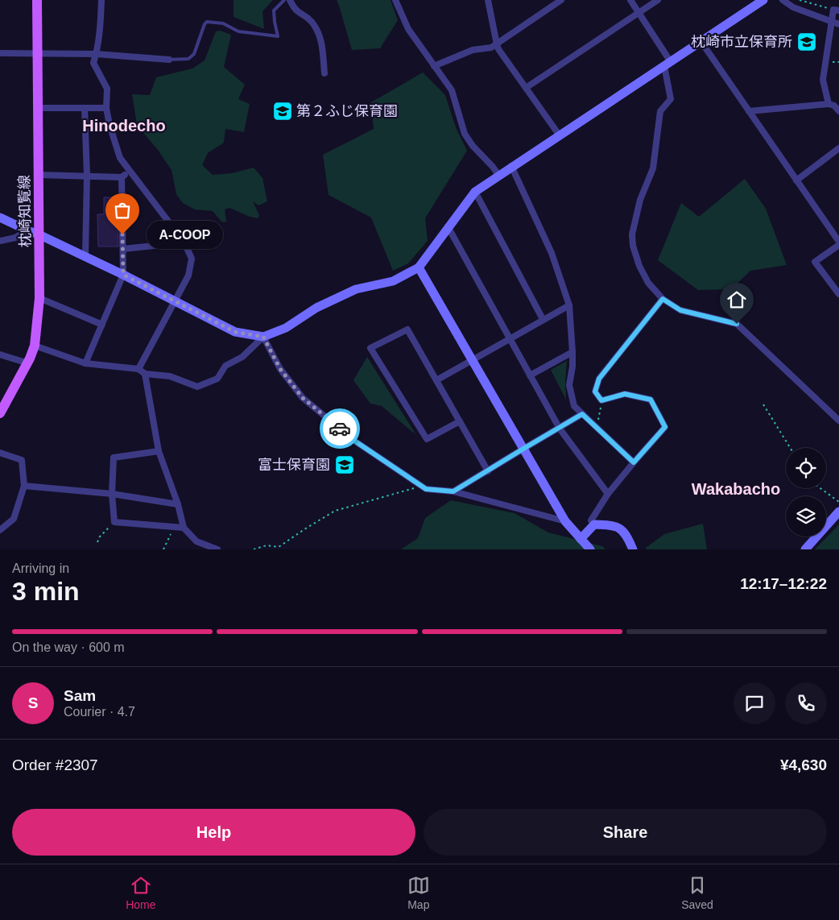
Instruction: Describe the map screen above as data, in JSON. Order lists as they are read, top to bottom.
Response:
{
  "streets": {
    "main road": ["枕崎知覧線"]
  },
  "districts": ["Hinodecho", "Wakabacho"],
  "places": {
    "school or university": ["枕崎市立保育所", "第２ふじ保育園", "富士保育園"],
    "other": ["A-COOP"]
  },
  "page": {
    "bubble": "A-COOP",
    "heading": ["3 min", "Arriving in", "12:17–12:22"],
    "panel": [
      "Sam",
      "Courier · 4.7",
      "Order #2307",
      "¥4,630"
    ],
    "bar": "On the way · 600 m",
    "round": "S",
    "buttons": ["Help", "Share"],
    "tabs": ["Home", "Map", "Saved"]
  }
}
